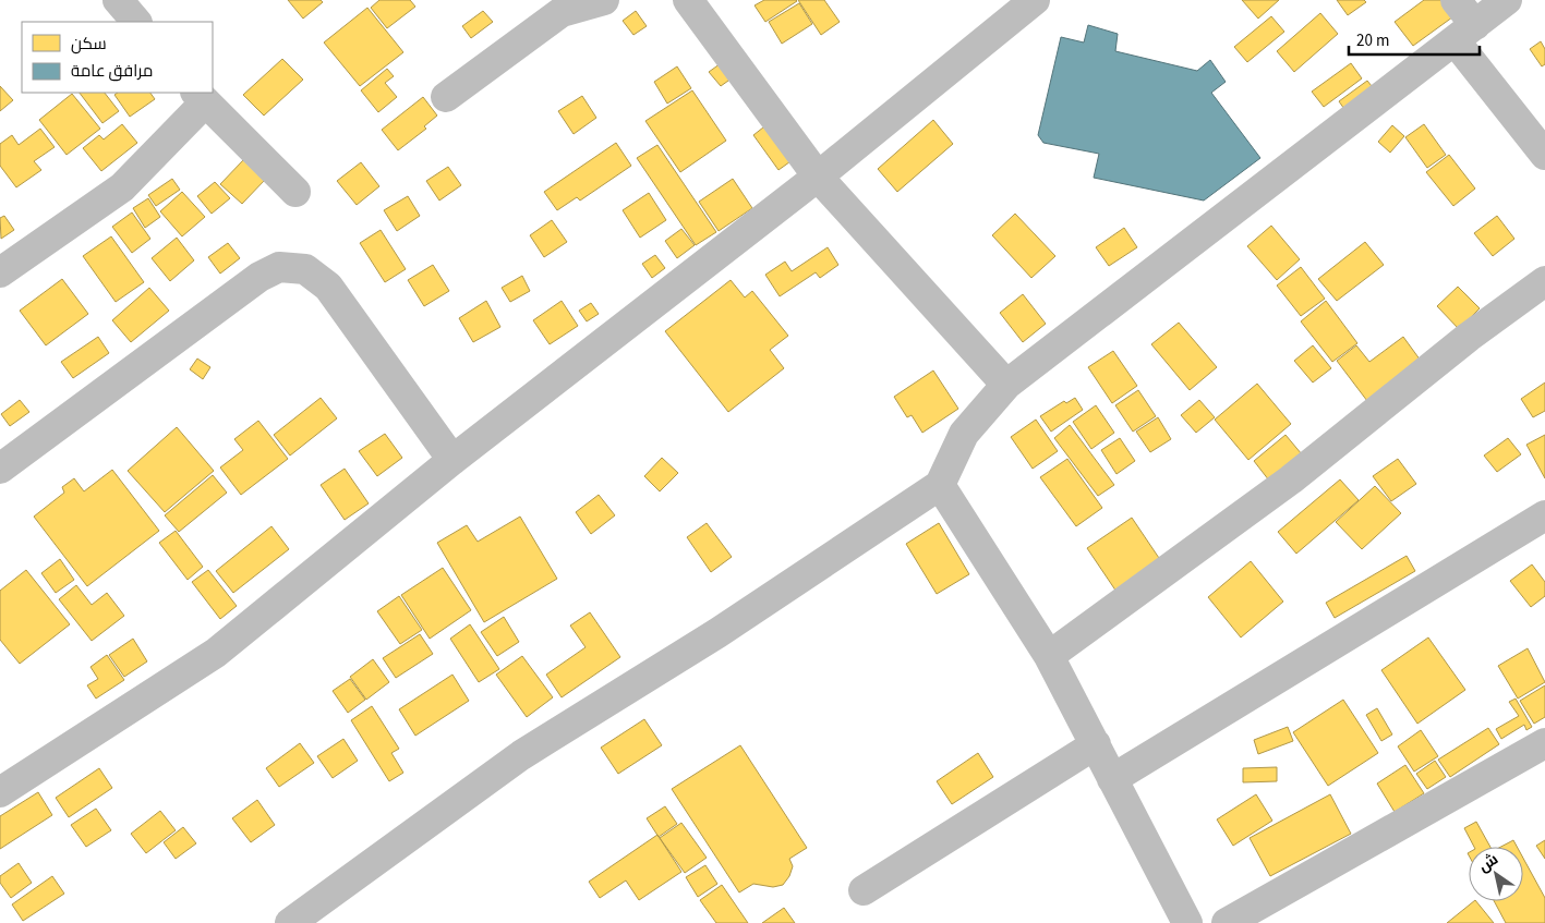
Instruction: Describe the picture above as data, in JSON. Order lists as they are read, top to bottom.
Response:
{
  "legend": ["سكن", "مرافق عامة"],
  "scale_bar": "20 m",
  "north": "top left"
}
